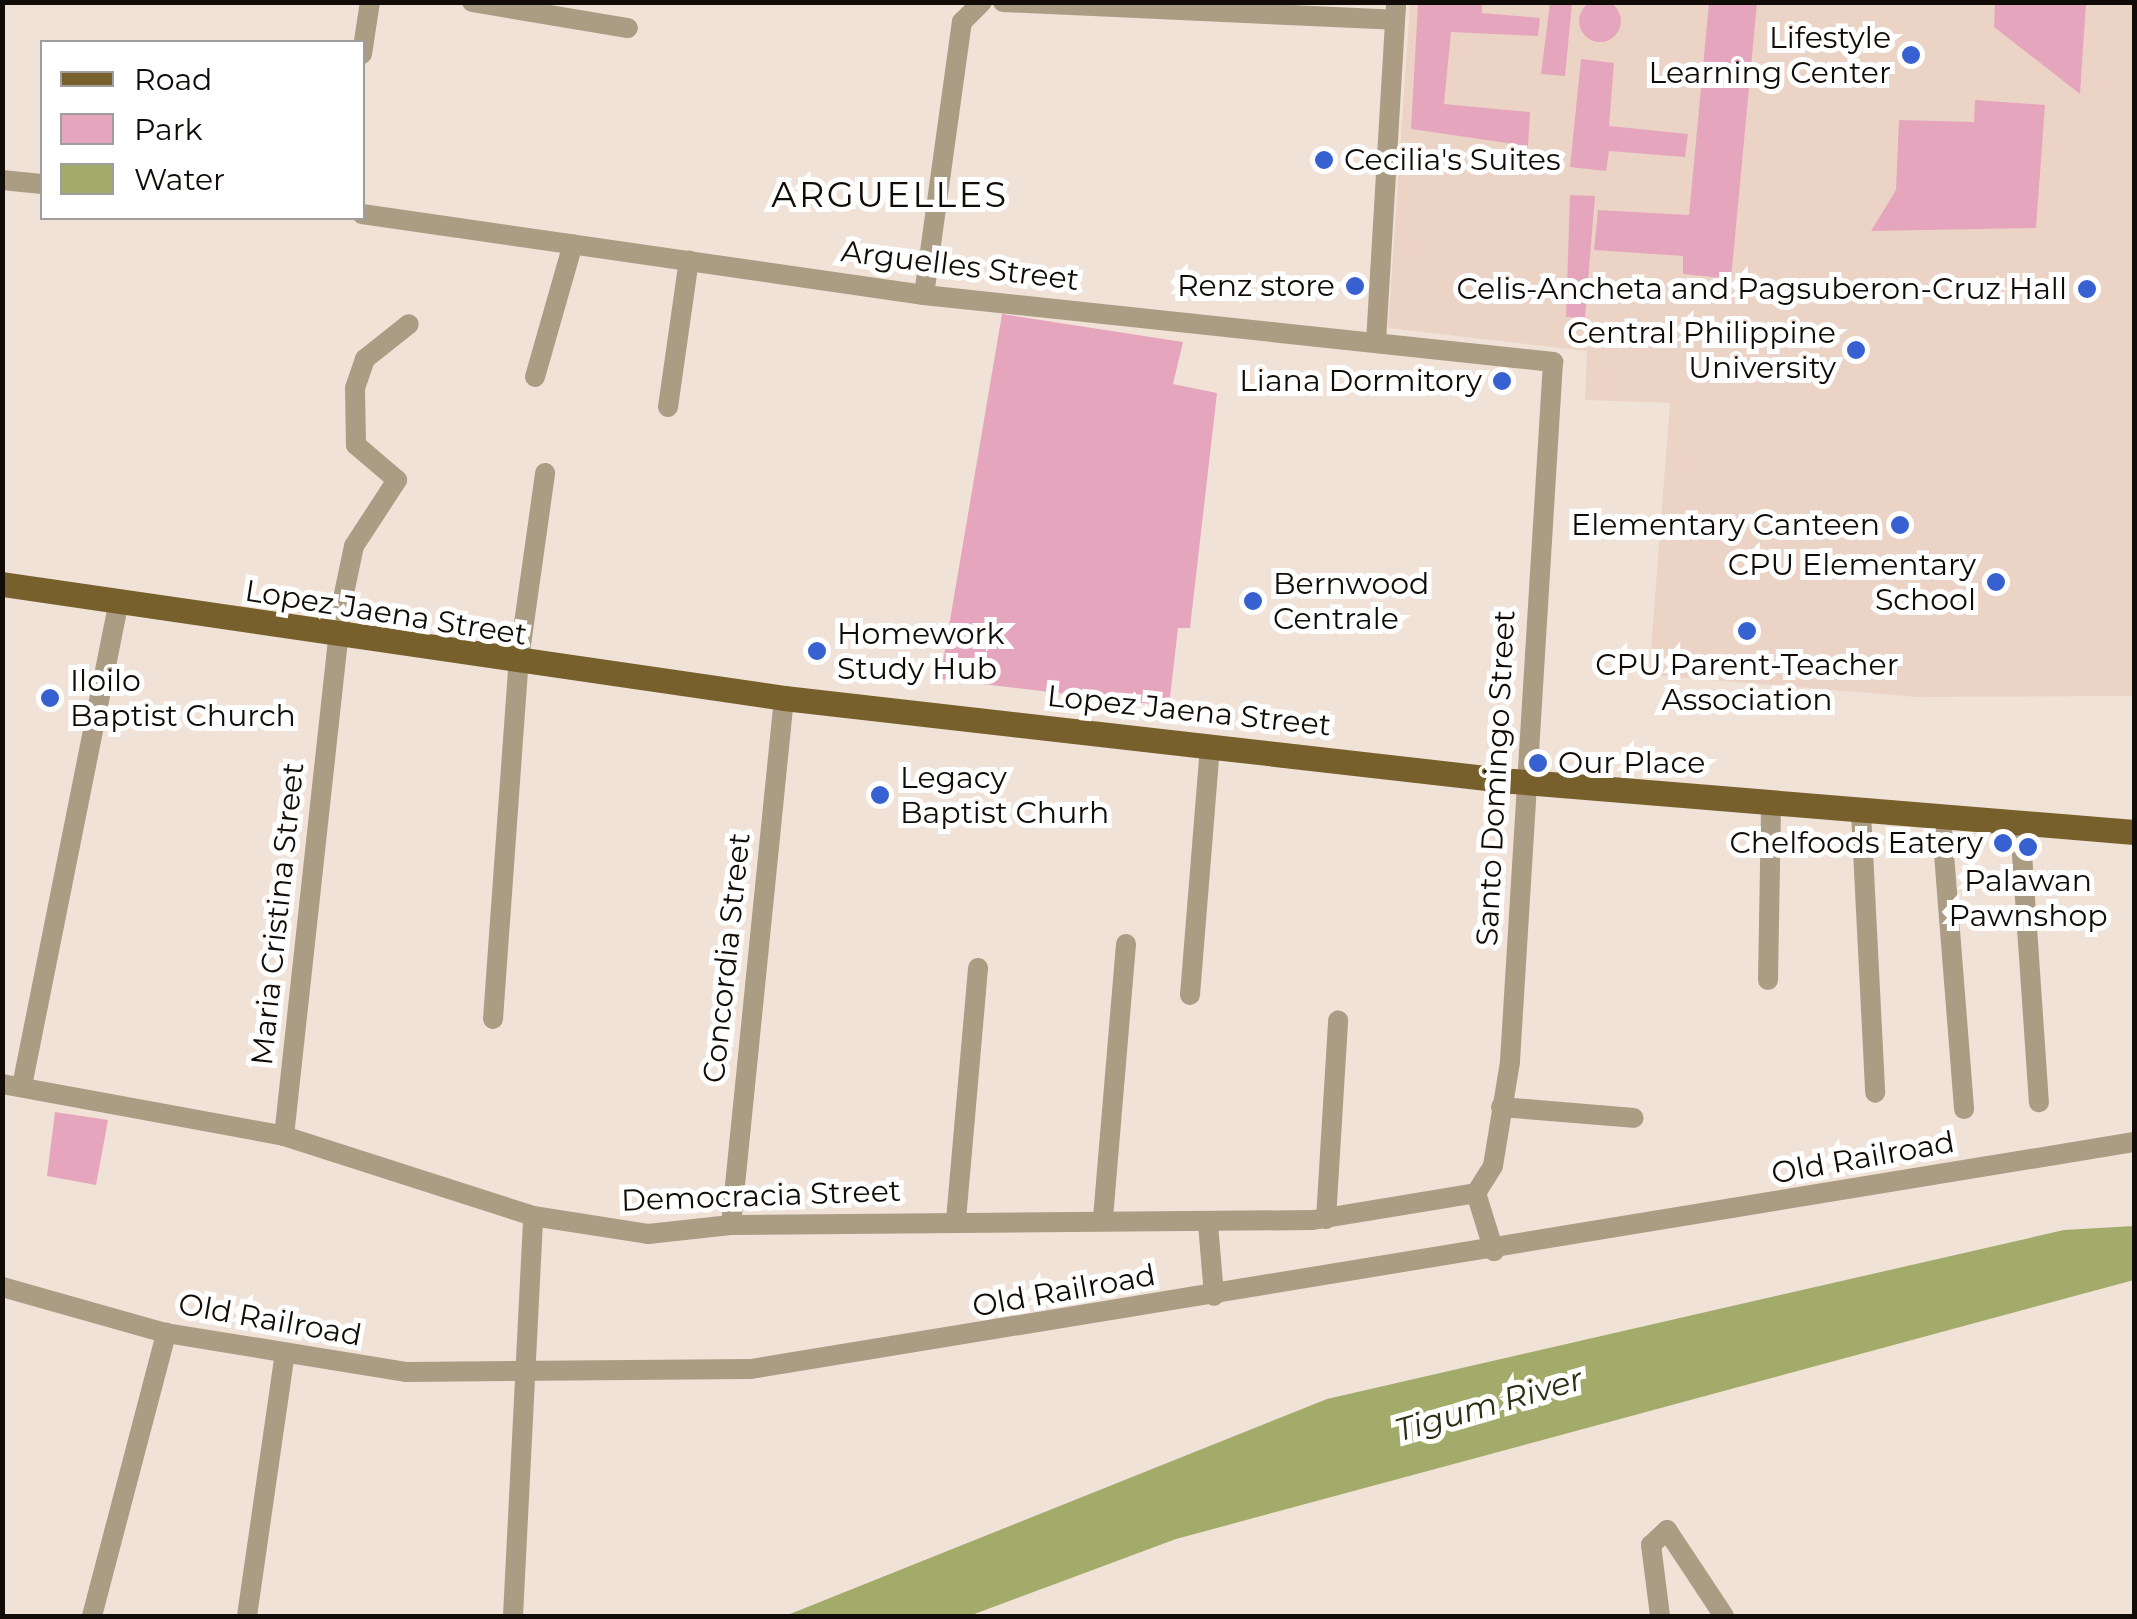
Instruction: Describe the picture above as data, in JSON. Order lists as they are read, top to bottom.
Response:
{
  "streets": {
    "main road": ["Lopez Jaena Street"],
    "street": [
      "Arguelles Street",
      "Santo Domingo Street",
      "Maria Cristina Street",
      "Concordia Street",
      "Old Railroad",
      "Democracia Street"
    ]
  },
  "crossings": [
    ["Arguelles Street", "Santo Domingo Street"],
    ["Lopez Jaena Street", "Santo Domingo Street"],
    ["Lopez Jaena Street", "Maria Cristina Street"],
    ["Lopez Jaena Street", "Concordia Street"],
    ["Santo Domingo Street", "Democracia Street"],
    ["Maria Cristina Street", "Democracia Street"],
    ["Concordia Street", "Democracia Street"]
  ],
  "districts": ["ARGUELLES"],
  "water": ["Tigum River"],
  "places": [
    "Lifestyle Learning Center",
    "Cecilia's Suites",
    "Renz store",
    "Celis-Ancheta and Pagsuberon-Cruz Hall",
    "Central Philippine University",
    "Liana Dormitory",
    "Elementary Canteen",
    "CPU Elementary School",
    "Bernwood Centrale",
    "CPU Parent-Teacher Association",
    "Homework Study Hub",
    "Iloilo Baptist Church",
    "Our Place",
    "Legacy Baptist Churh",
    "Chelfoods Eatery",
    "Palawan Pawnshop"
  ],
  "legend": ["Road", "Park", "Water"]
}
